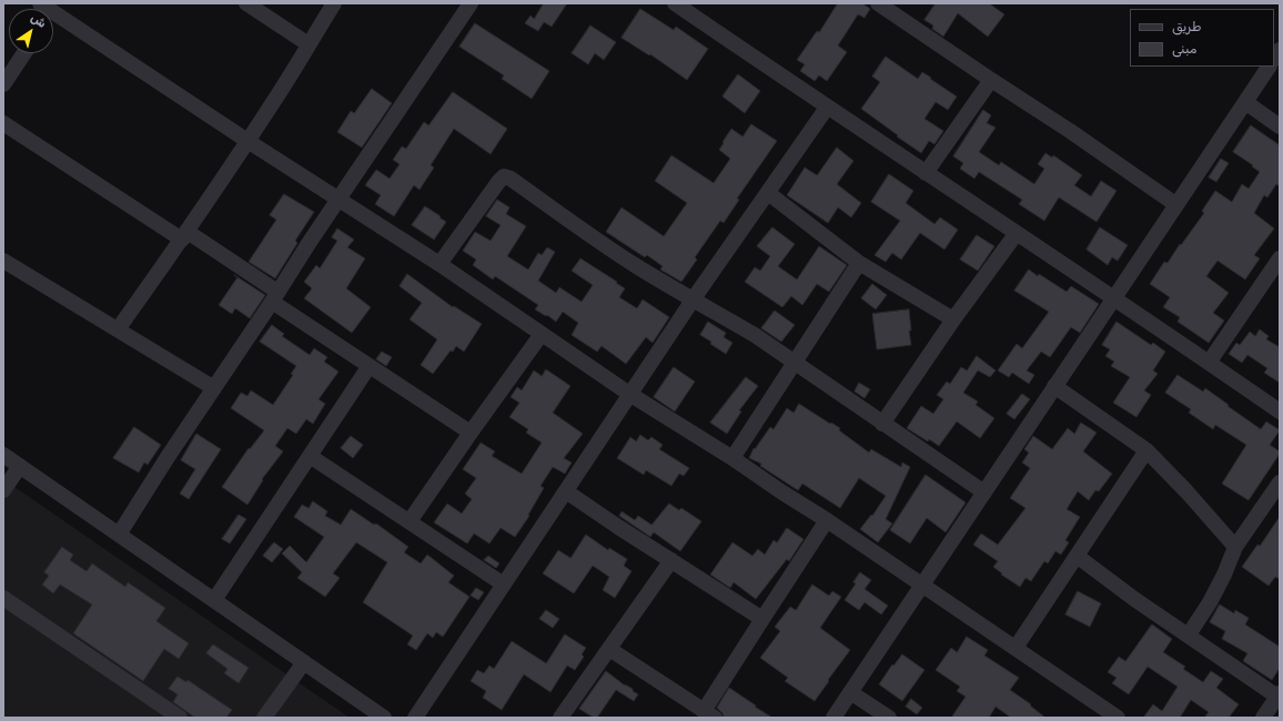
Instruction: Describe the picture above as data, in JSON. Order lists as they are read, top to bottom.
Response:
{
  "legend": ["طريق", "مبنى"],
  "north": "top right"
}
